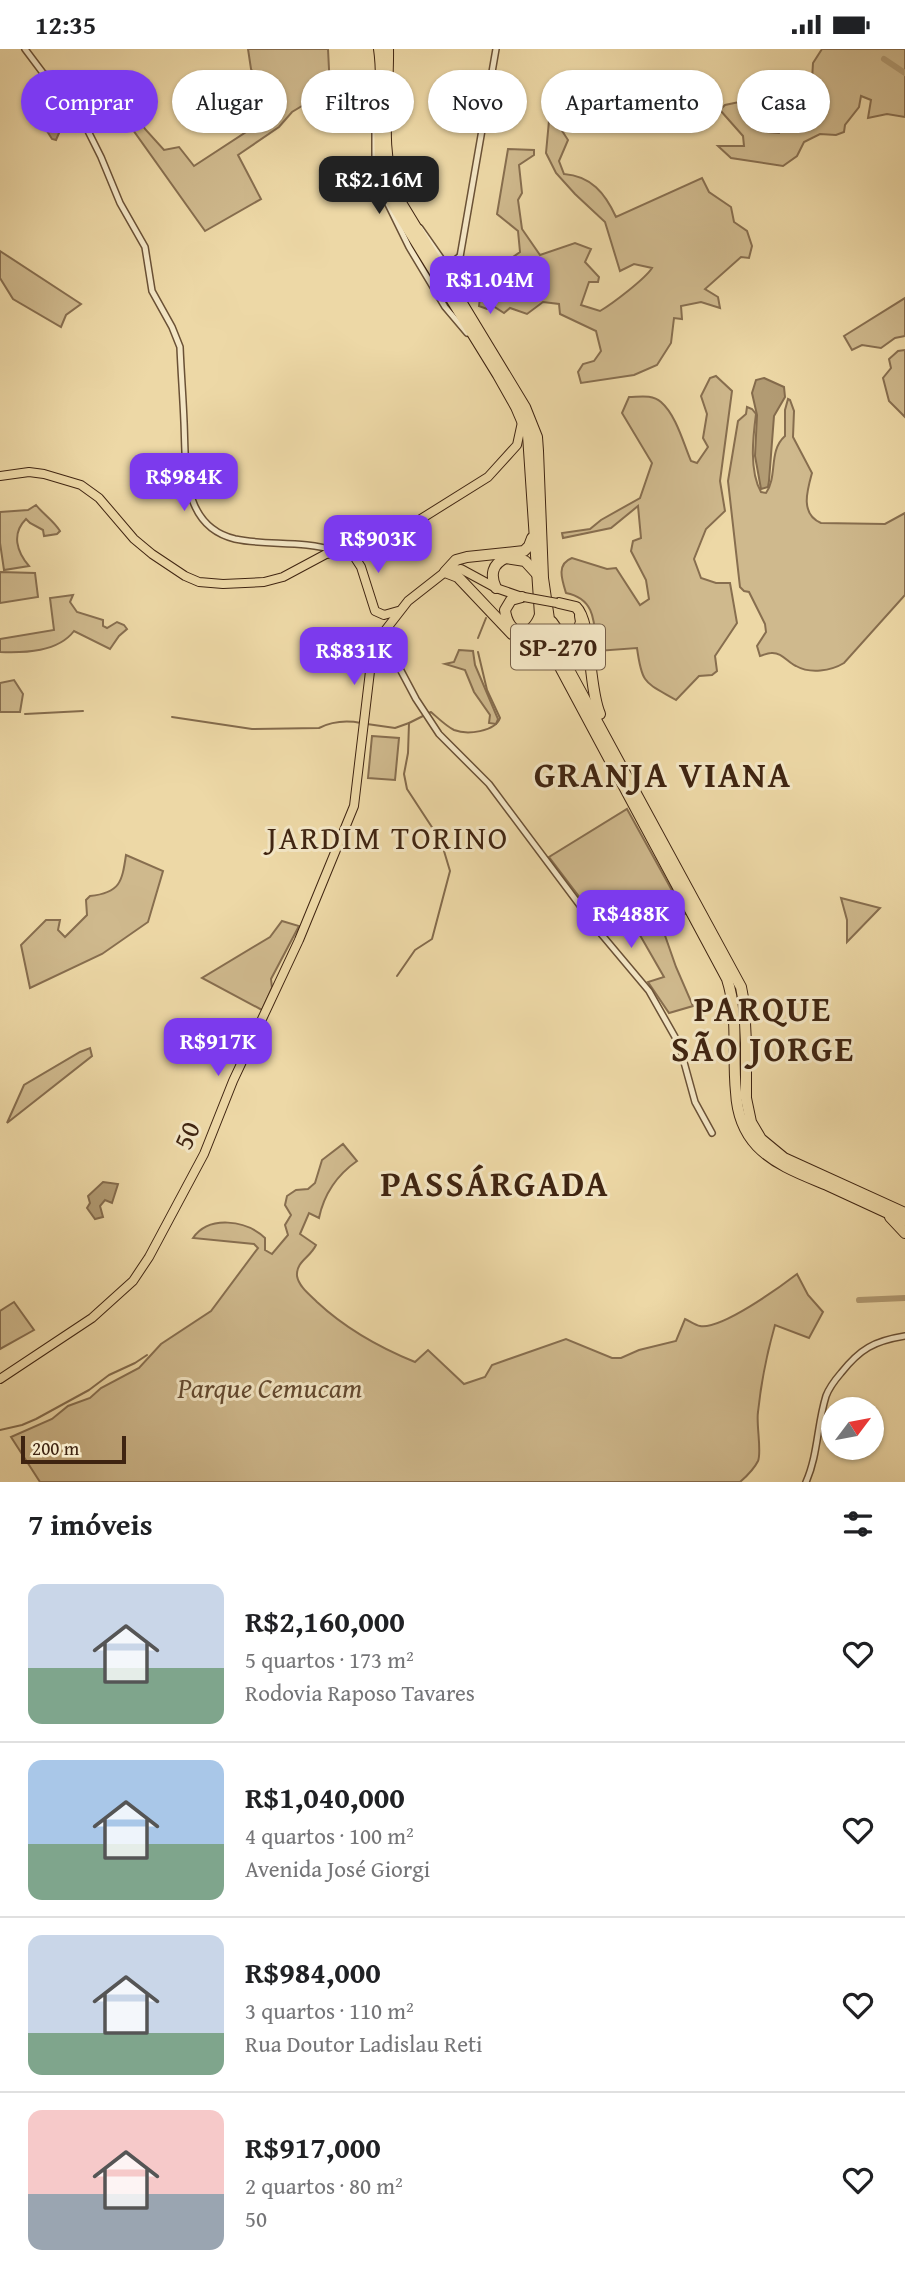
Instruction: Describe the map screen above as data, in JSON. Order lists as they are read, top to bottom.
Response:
{
  "streets": {
    "highway": ["SP-270"],
    "main road": ["50"]
  },
  "districts": [
    "GRANJA VIANA",
    "JARDIM TORINO",
    "PARQUE SÃO JORGE",
    "PASSÁRGADA"
  ],
  "parks": ["Parque Cemucam"],
  "scale_bar": "200 m",
  "north": "top right",
  "page": {
    "status": "12:35",
    "chip": [
      "Comprar",
      "Alugar",
      "Filtros",
      "Novo",
      "Apartamento",
      "Casa"
    ],
    "price": [
      "R$2.16M",
      "R$1.04M",
      "R$984K",
      "R$903K",
      "R$831K",
      "R$488K",
      "R$917K"
    ],
    "scale": "200 m",
    "heading": "7 imóveis",
    "list": [
      {
        "name": "R$2,160,000",
        "note": "5 quartos · 173 m² · Rodovia Raposo Tavares"
      },
      {
        "name": "R$1,040,000",
        "note": "4 quartos · 100 m² · Avenida José Giorgi"
      },
      {
        "name": "R$984,000",
        "note": "3 quartos · 110 m² · Rua Doutor Ladislau Reti"
      },
      {
        "name": "R$917,000",
        "note": "2 quartos · 80 m² · 50"
      }
    ]
  }
}
